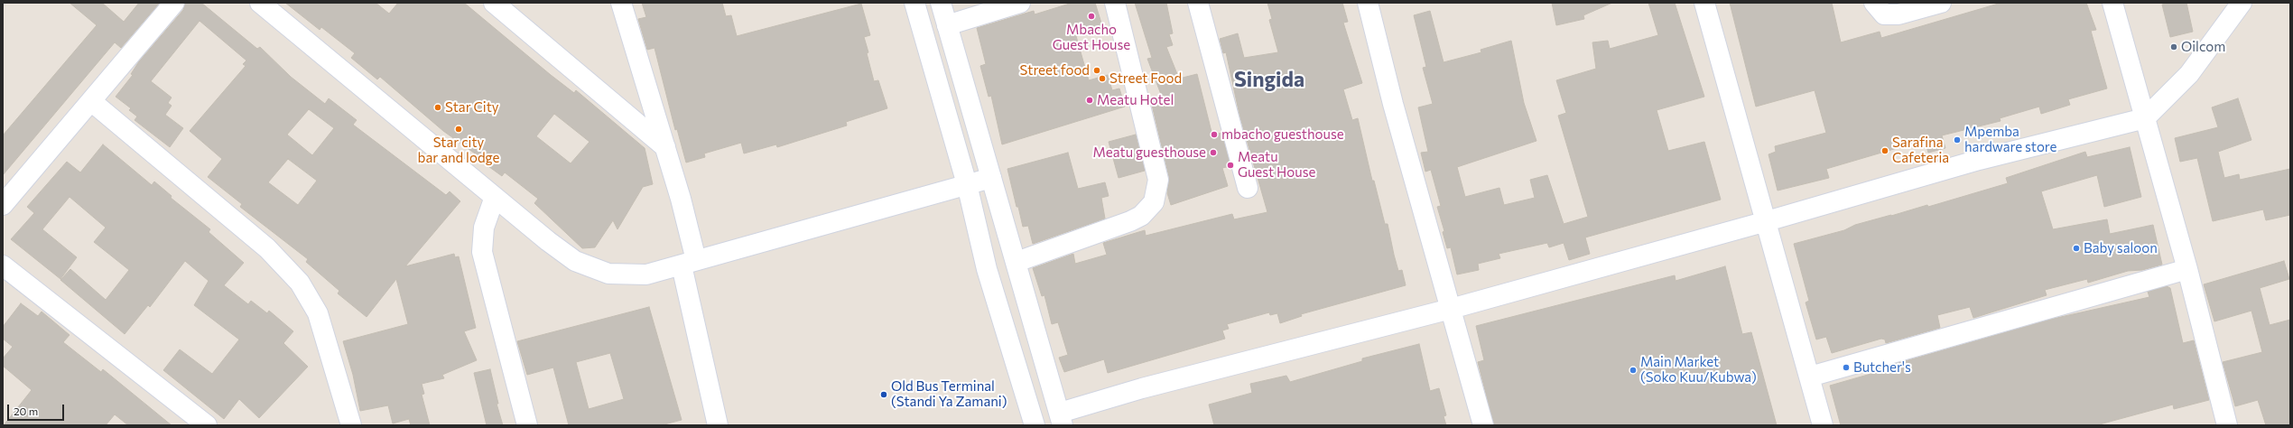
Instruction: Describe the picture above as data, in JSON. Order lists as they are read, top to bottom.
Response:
{
  "districts": ["Singida"],
  "places": [
    "Mbacho Guest House",
    "Oilcom",
    "Street food",
    "Street Food",
    "Meatu Hotel",
    "Star City",
    "Star city bar and lodge",
    "mbacho guesthouse",
    "Mpemba hardware store",
    "Sarafina Cafeteria",
    "Meatu guesthouse",
    "Meatu Guest House",
    "Baby saloon",
    "Butcher's",
    "Main Market (Soko Kuu/Kubwa)",
    "Old Bus Terminal (Standi Ya Zamani)"
  ],
  "scale_bar": "20 m"
}
